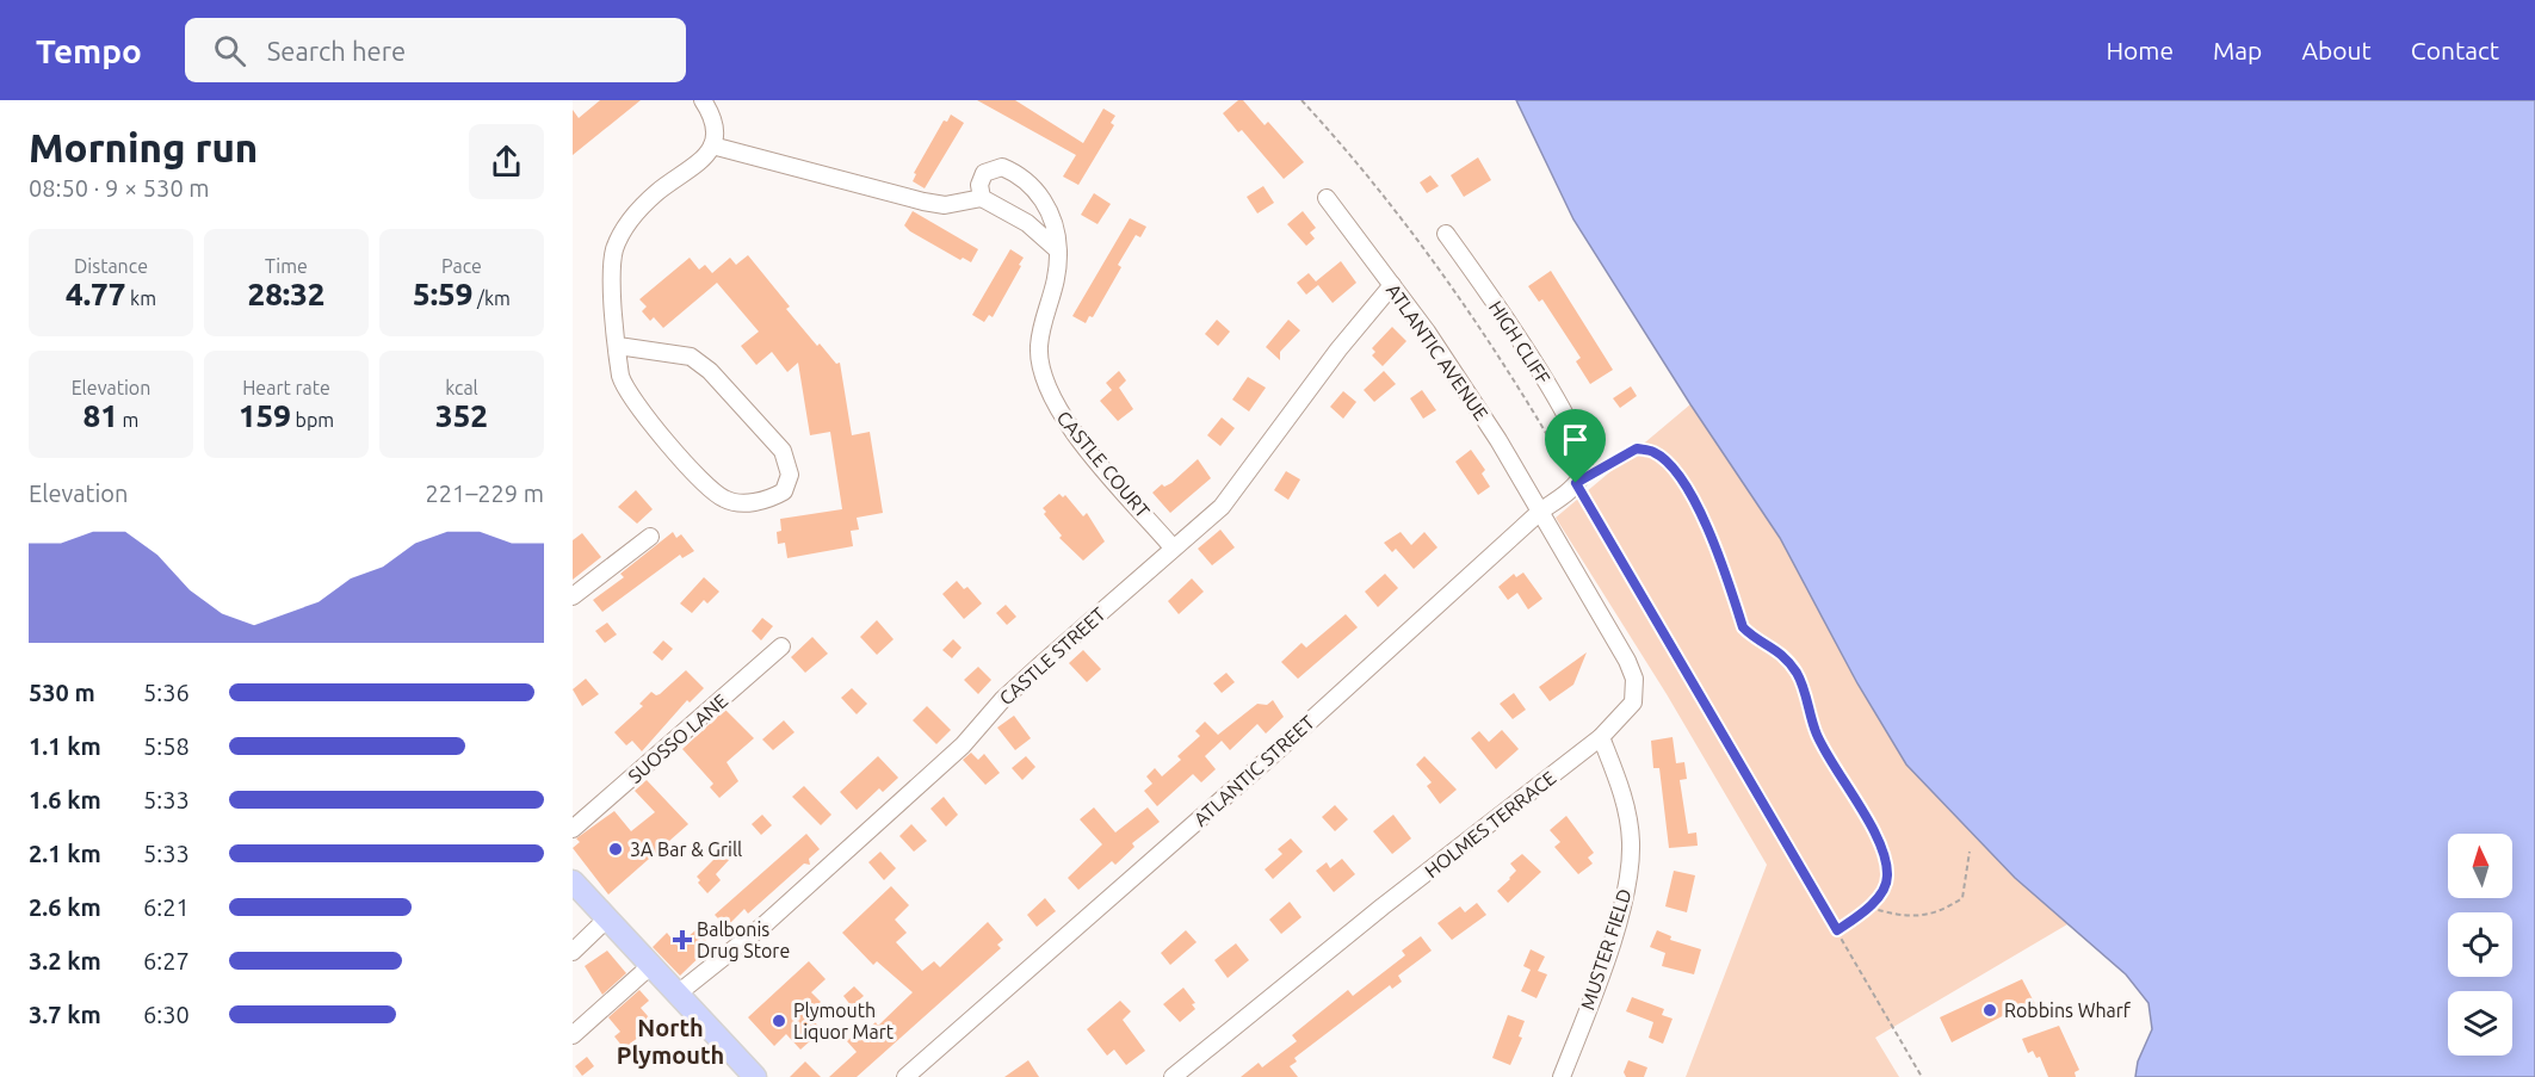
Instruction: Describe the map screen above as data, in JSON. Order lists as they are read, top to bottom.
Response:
{
  "streets": {
    "street": [
      "HIGH CLIFF",
      "ATLANTIC AVENUE",
      "CASTLE COURT",
      "CASTLE STREET",
      "SUOSSO LANE",
      "ATLANTIC STREET",
      "HOLMES TERRACE",
      "MUSTER FIELD"
    ]
  },
  "crossings": [
    ["HIGH CLIFF", "ATLANTIC STREET"],
    ["ATLANTIC AVENUE", "CASTLE STREET"],
    ["ATLANTIC AVENUE", "ATLANTIC STREET"],
    ["ATLANTIC AVENUE", "HOLMES TERRACE"],
    ["CASTLE COURT", "CASTLE STREET"],
    ["ATLANTIC STREET", "HOLMES TERRACE"],
    ["HOLMES TERRACE", "MUSTER FIELD"]
  ],
  "districts": ["North Plymouth"],
  "places": {
    "other": ["3A Bar & Grill", "Robbins Wharf", "Plymouth Liquor Mart"],
    "health": ["Balbonis Drug Store"]
  },
  "north": "top",
  "page": {
    "header": "Tempo",
    "search": "Search here",
    "nav": [
      "Home",
      "Map",
      "About",
      "Contact"
    ],
    "heading": ["Morning run", "08:50 · 9 × 530 m"],
    "stats": [
      ["Distance", "4.77 km"],
      ["Time", "28:32"],
      ["Pace", "5:59 /km"],
      ["Elevation", "81 m"],
      ["Heart rate", "159 bpm"],
      ["kcal", "352"]
    ],
    "chart": ["Elevation", "221–229 m"],
    "list": [
      {
        "name": "530 m",
        "note": "5:36"
      },
      {
        "name": "1.1 km",
        "note": "5:58"
      },
      {
        "name": "1.6 km",
        "note": "5:33"
      },
      {
        "name": "2.1 km",
        "note": "5:33"
      },
      {
        "name": "2.6 km",
        "note": "6:21"
      },
      {
        "name": "3.2 km",
        "note": "6:27"
      },
      {
        "name": "3.7 km",
        "note": "6:30"
      }
    ]
  }
}
